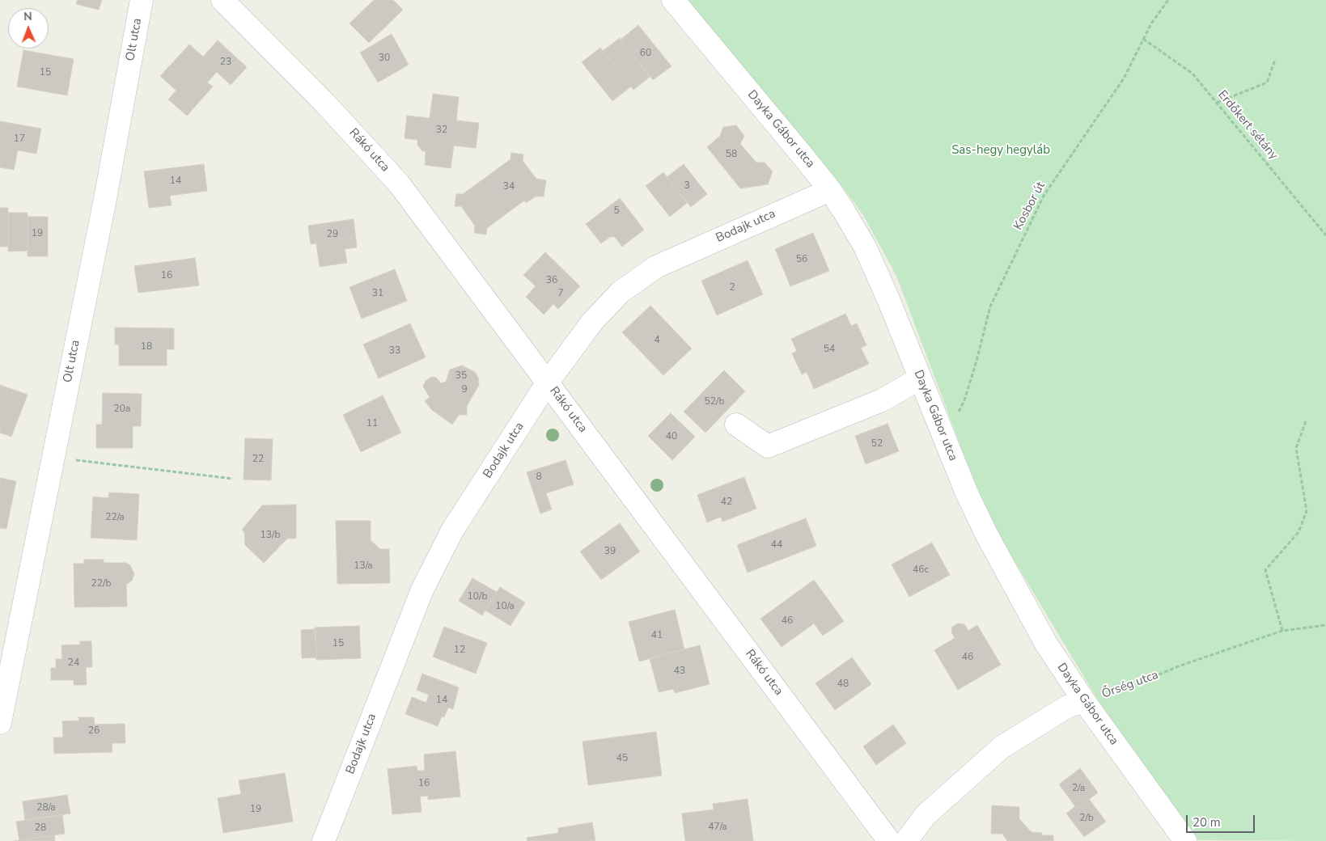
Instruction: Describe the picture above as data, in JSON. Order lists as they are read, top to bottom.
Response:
{
  "streets": {
    "street": [
      "Olt utca",
      "Dayka Gábor utca",
      "Rákó utca",
      "Bodajk utca"
    ],
    "path": ["Erdőkert sétány", "Kosbor út", "Őrség utca"]
  },
  "crossings": [
    ["Erdőkert sétány", "Kosbor út"],
    ["Dayka Gábor utca", "Kosbor út"],
    ["Dayka Gábor utca", "Bodajk utca"],
    ["Dayka Gábor utca", "Őrség utca"],
    ["Rákó utca", "Bodajk utca"]
  ],
  "parks": ["Sas-hegy hegyláb"],
  "house_numbers": [
    "60",
    "30",
    "23",
    "15",
    "32",
    "17",
    "58",
    "14",
    "3",
    "34",
    "5",
    "19",
    "29",
    "56",
    "16",
    "36",
    "2",
    "31",
    "7",
    "4",
    "18",
    "54",
    "33",
    "35",
    "9",
    "52/b",
    "20a",
    "11",
    "40",
    "52",
    "22",
    "8",
    "42",
    "22/a",
    "13/b",
    "44",
    "39",
    "13/a",
    "46c",
    "22/b",
    "10/b",
    "10/a",
    "46",
    "41",
    "15",
    "12",
    "46",
    "24",
    "43",
    "48",
    "14",
    "26",
    "45",
    "16",
    "2/a",
    "28/a",
    "19",
    "2/b",
    "47/a",
    "28"
  ],
  "scale_bar": "20 m",
  "north": "top"
}
